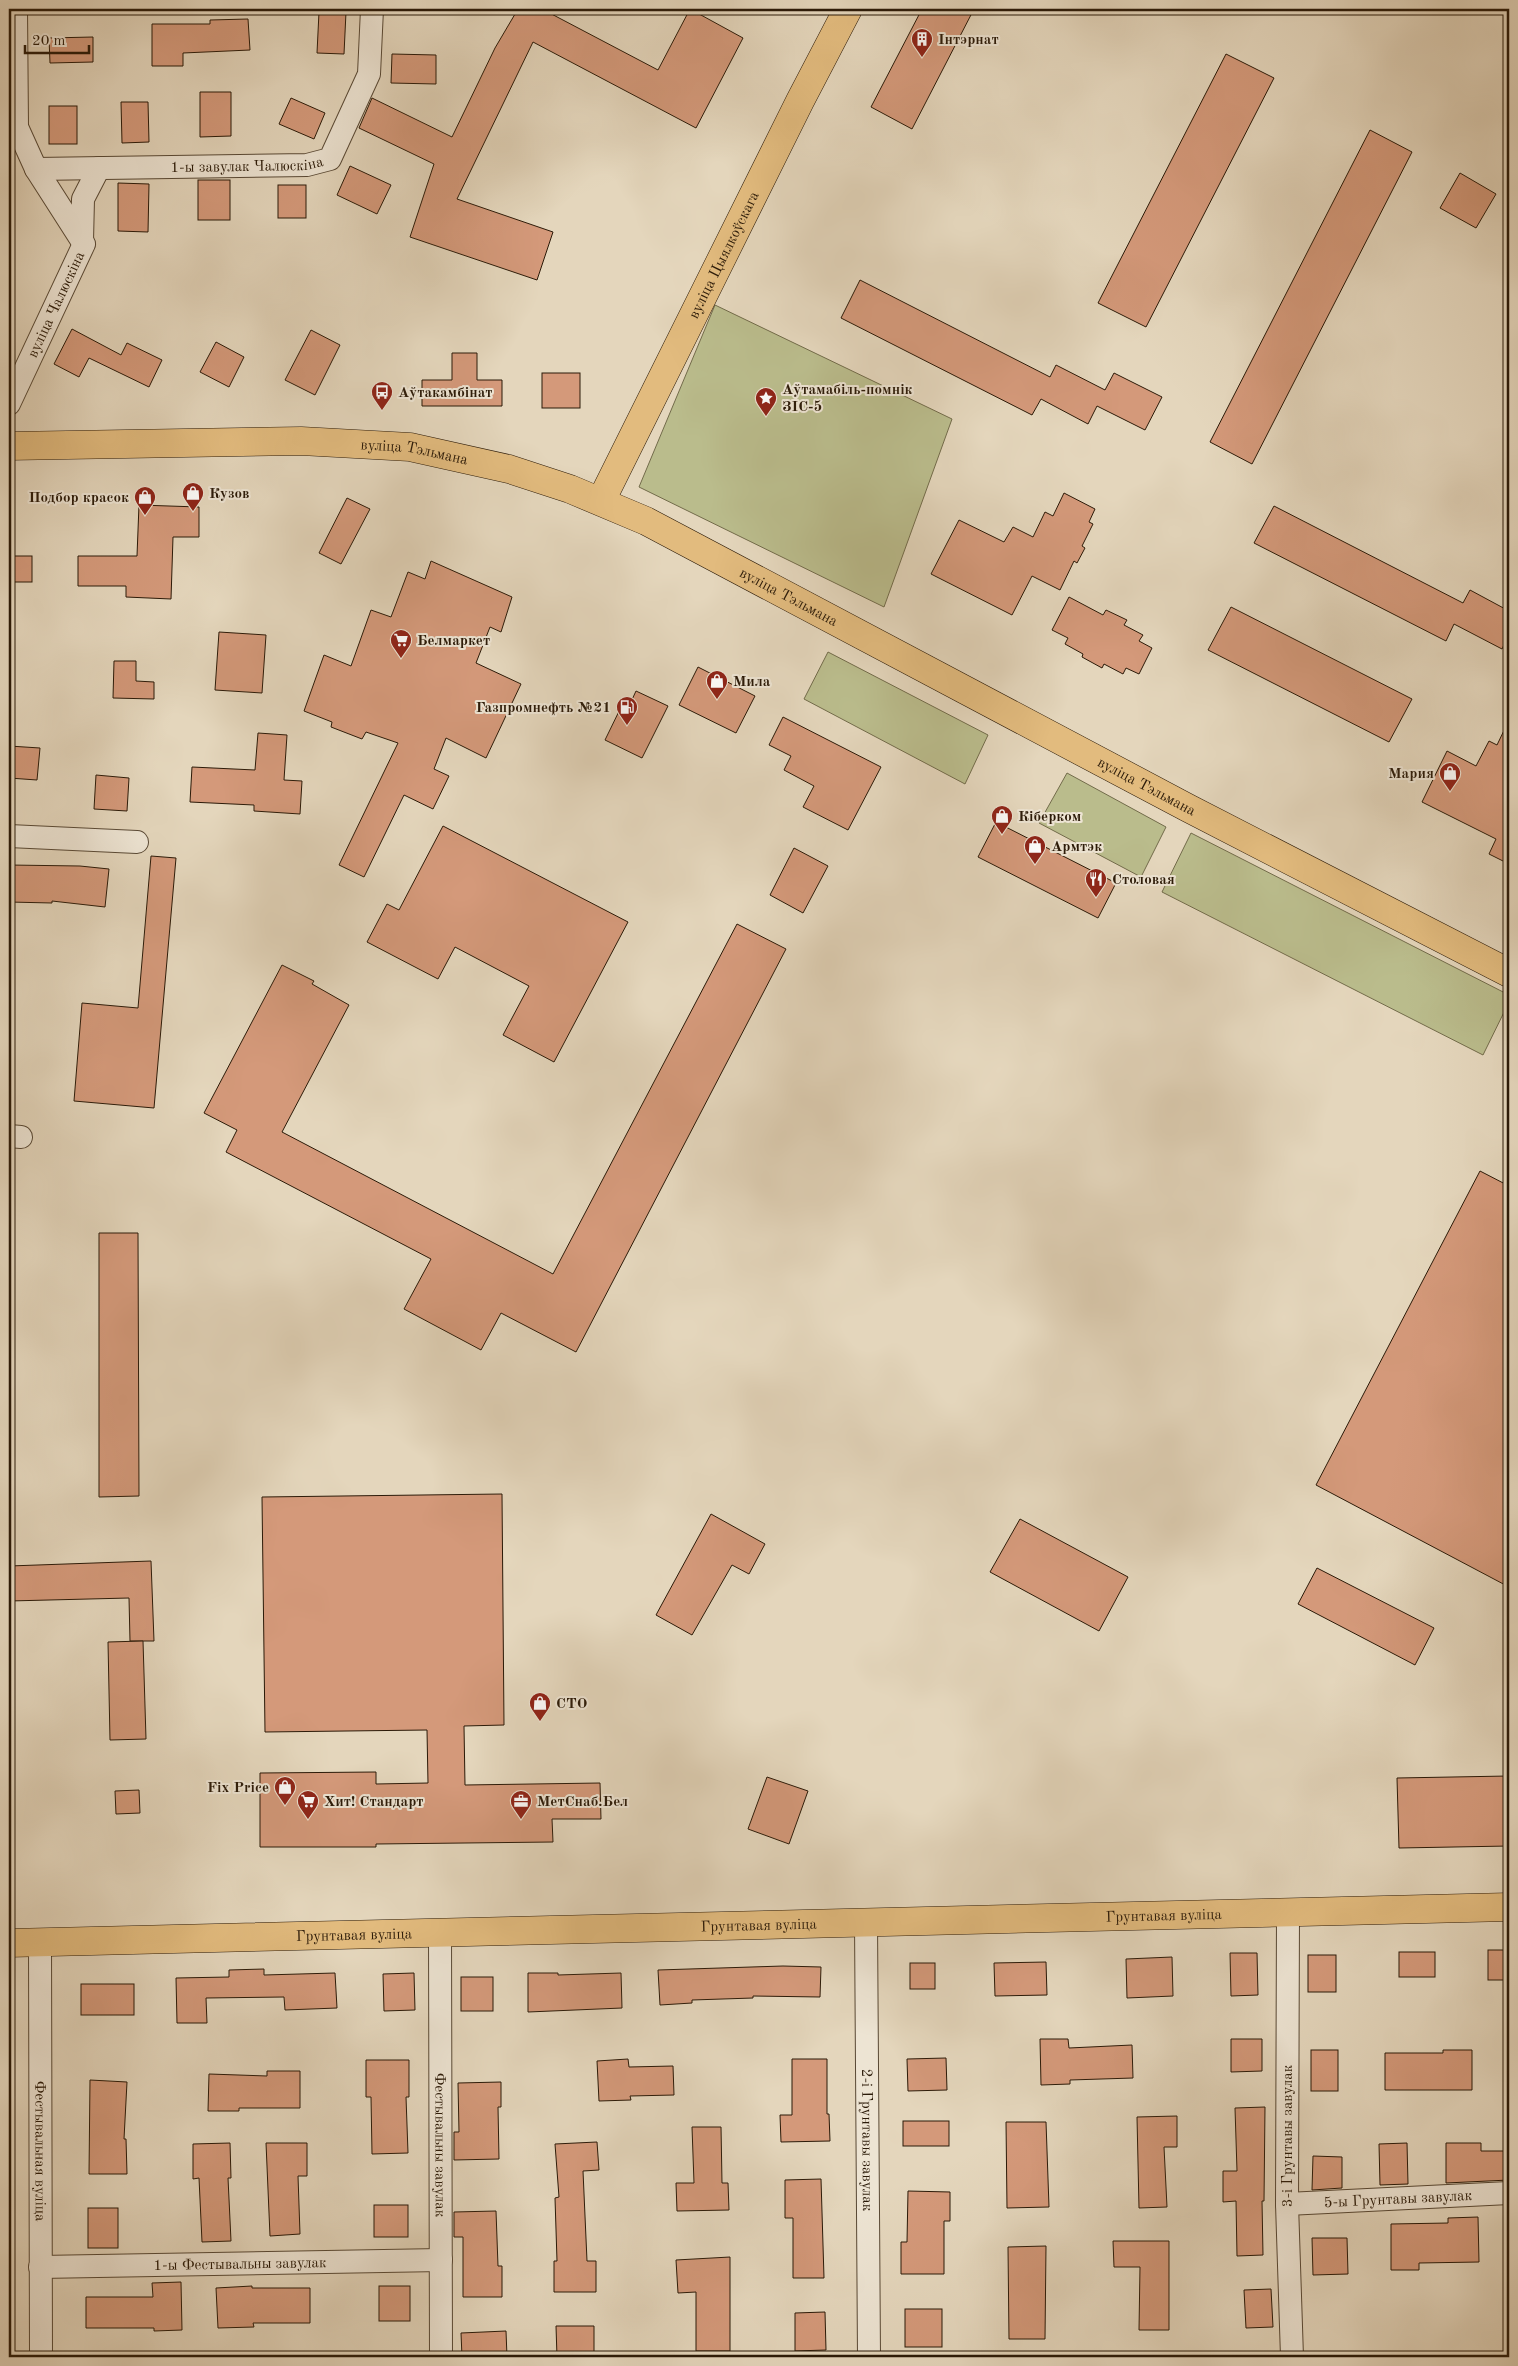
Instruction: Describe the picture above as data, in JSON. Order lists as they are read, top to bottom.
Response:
{
  "streets": {
    "main road": ["вуліца Цыялкоўскага", "вуліца Тэльмана", "Грунтавая вуліца"],
    "street": [
      "1-ы завулак Чалюскіна",
      "вуліца Чалюскіна",
      "3-і Грунтавы завулак",
      "2-і Грунтавы завулак",
      "Фестывальны завулак",
      "Фестывальная вуліца",
      "5-ы Грунтавы завулак",
      "1-ы Фестывальны завулак"
    ]
  },
  "crossings": [
    ["1-ы завулак Чалюскіна", "вуліца Чалюскіна"],
    ["вуліца Цыялкоўскага", "вуліца Тэльмана"],
    ["Грунтавая вуліца", "3-і Грунтавы завулак"],
    ["Грунтавая вуліца", "2-і Грунтавы завулак"],
    ["Грунтавая вуліца", "Фестывальны завулак"],
    ["Грунтавая вуліца", "Фестывальная вуліца"],
    ["3-і Грунтавы завулак", "5-ы Грунтавы завулак"],
    ["Фестывальны завулак", "1-ы Фестывальны завулак"],
    ["Фестывальная вуліца", "1-ы Фестывальны завулак"]
  ],
  "places": {
    "building": ["Інтэрнат"],
    "bus stop": ["Аўтакамбінат"],
    "place": ["Аўтамабіль-помнік ЗІС-5"],
    "shop": [
      "Кузов",
      "Подбор красок",
      "Мила",
      "Мария",
      "Кіберком",
      "Армтэк",
      "СТО",
      "Fix Price"
    ],
    "supermarket": ["Белмаркет", "Хит! Стандарт"],
    "fuel station": ["Газпромнефть №21"],
    "restaurant": ["Столовая"],
    "office": ["МетСнаб.Бел"]
  },
  "scale_bar": "20 m"
}
